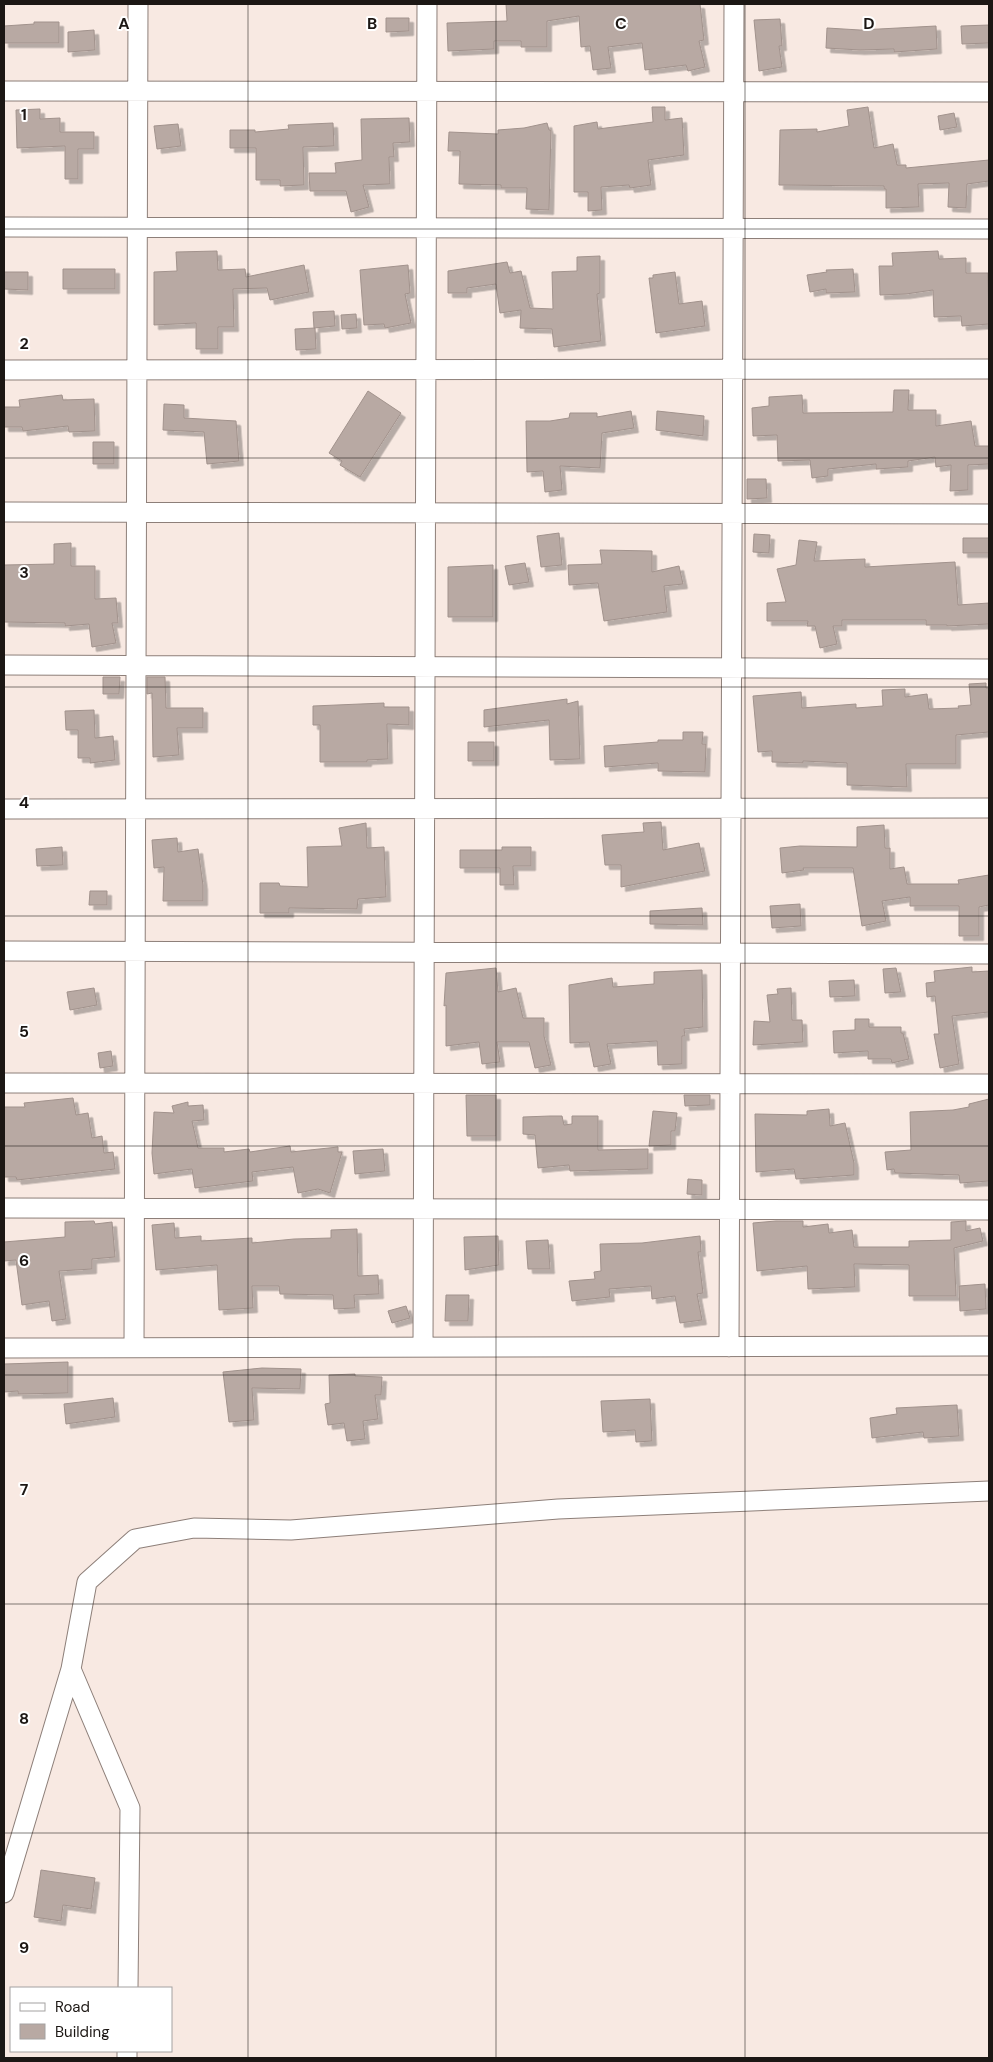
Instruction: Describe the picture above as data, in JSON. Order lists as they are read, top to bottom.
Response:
{
  "legend": ["Road", "Building"],
  "grid": {
    "columns": [
      "A",
      "B",
      "C",
      "D"
    ],
    "rows": [
      "1",
      "2",
      "3",
      "4",
      "5",
      "6",
      "7",
      "8",
      "9"
    ]
  }
}
